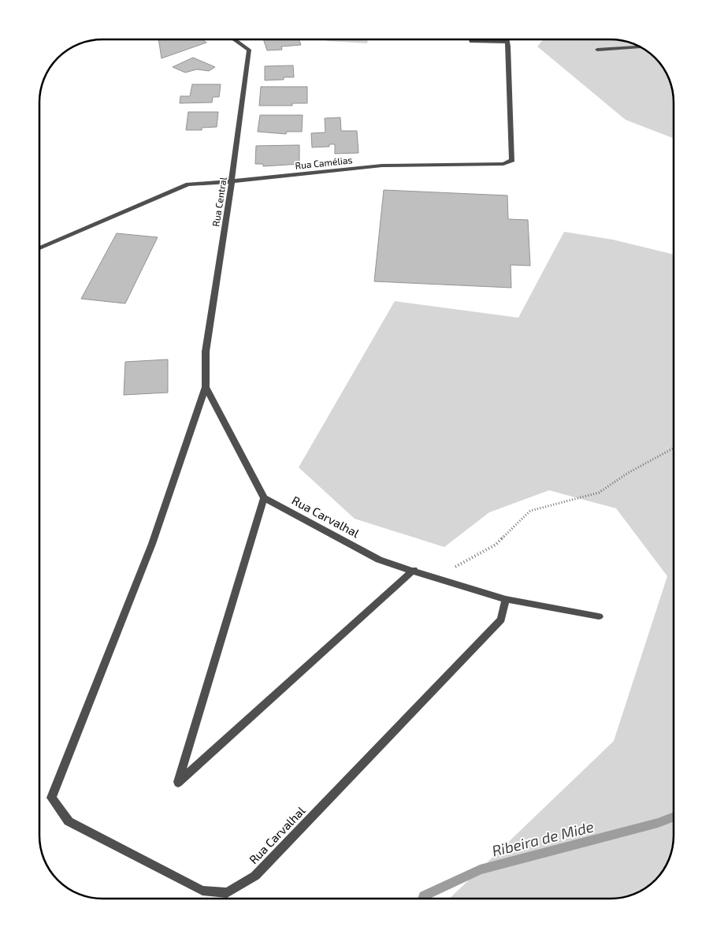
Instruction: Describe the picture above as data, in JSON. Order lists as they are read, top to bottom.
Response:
{
  "streets": {
    "street": ["Rua Camélias", "Rua Central", "Rua Carvalhal"]
  },
  "crossings": [
    ["Rua Camélias", "Rua Central"],
    ["Rua Central", "Rua Carvalhal"]
  ],
  "water": ["Ribeira de Mide"]
}
